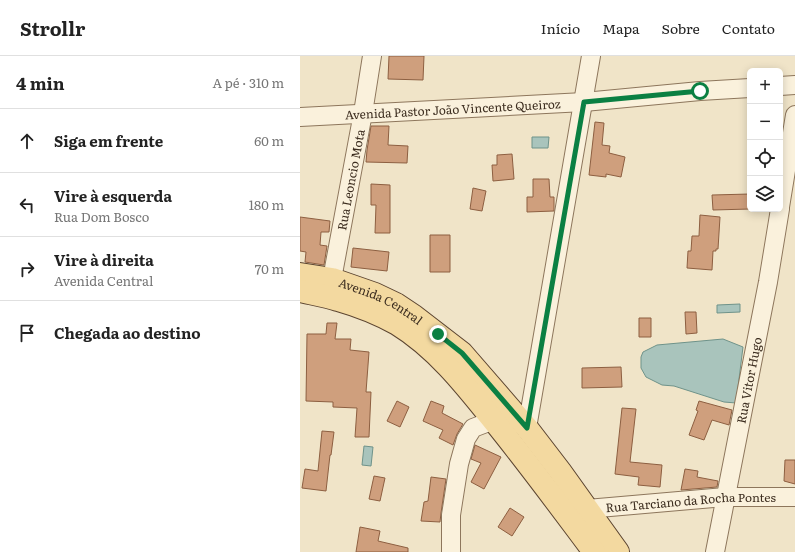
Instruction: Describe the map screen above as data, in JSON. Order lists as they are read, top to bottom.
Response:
{
  "streets": {
    "main road": ["Avenida Central"],
    "street": [
      "Avenida Pastor João Vincente Queiroz",
      "Rua Leoncio Mota",
      "Rua Vitor Hugo",
      "Rua Tarciano da Rocha Pontes"
    ]
  },
  "crossings": [
    ["Avenida Pastor João Vincente Queiroz", "Rua Leoncio Mota"],
    ["Rua Leoncio Mota", "Avenida Central"],
    ["Avenida Central", "Rua Tarciano da Rocha Pontes"],
    ["Rua Vitor Hugo", "Rua Tarciano da Rocha Pontes"]
  ],
  "page": {
    "header": "Strollr",
    "nav": [
      "Início",
      "Mapa",
      "Sobre",
      "Contato"
    ],
    "heading": ["4 min", "A pé · 310 m"],
    "map_buttons": ["+", "−"],
    "list": [
      ["Siga em frente", "60 m"],
      ["Vire à esquerda", "Rua Dom Bosco", "180 m"],
      ["Vire à direita", "Avenida Central", "70 m"],
      "Chegada ao destino"
    ]
  }
}
